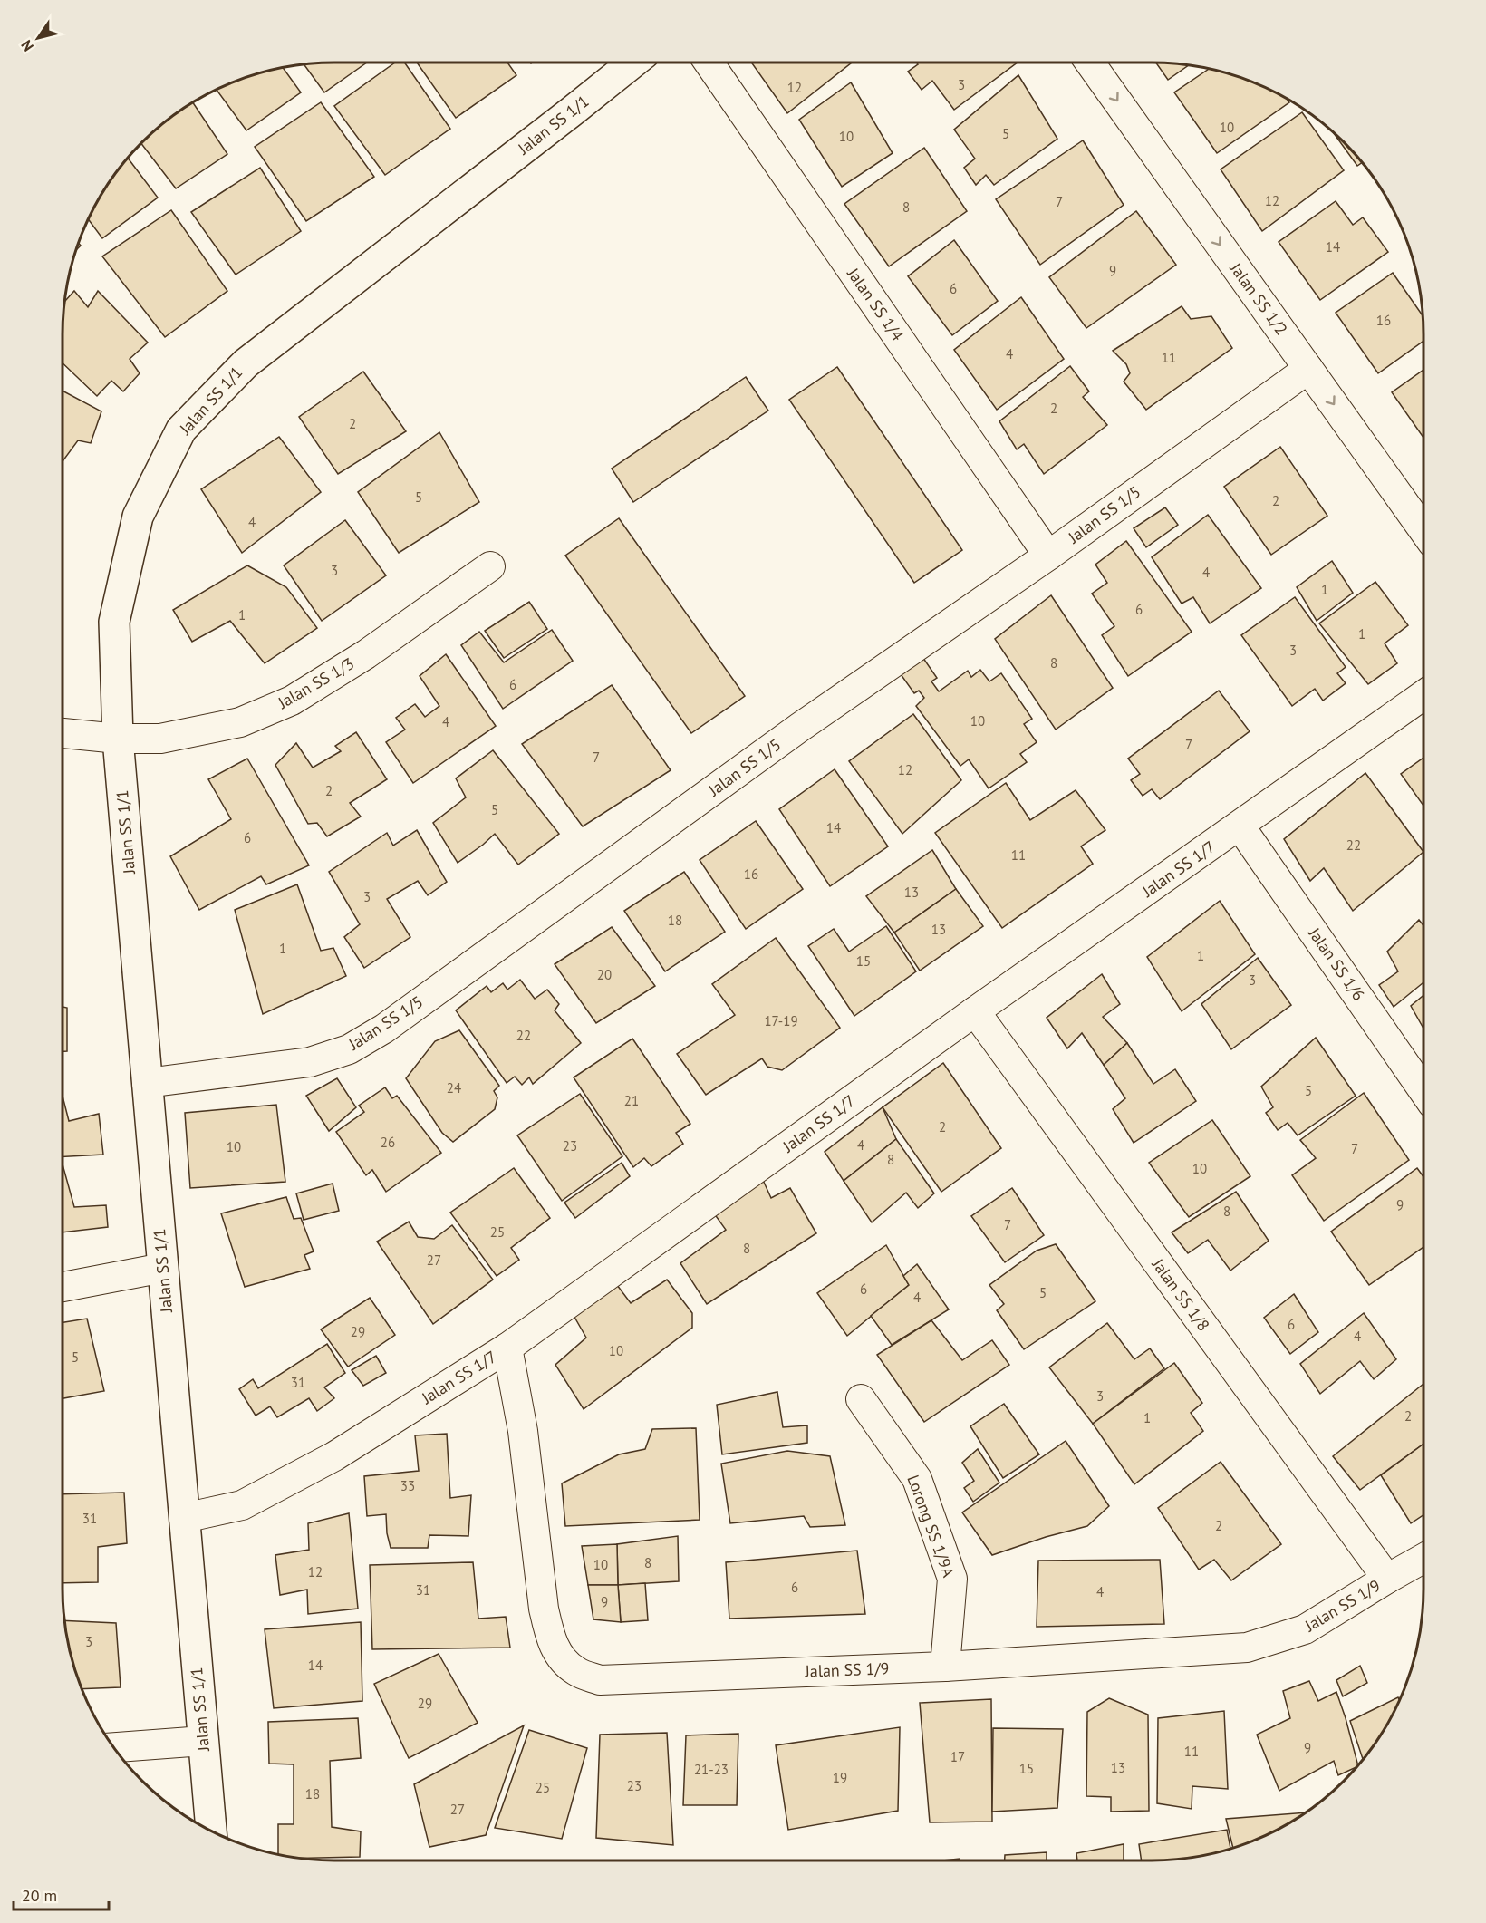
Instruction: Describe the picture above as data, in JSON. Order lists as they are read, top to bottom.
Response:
{
  "streets": {
    "street": [
      "Jalan SS 1/1",
      "Jalan SS 1/2",
      "Jalan SS 1/4",
      "Jalan SS 1/5",
      "Jalan SS 1/3",
      "Jalan SS 1/7",
      "Jalan SS 1/6",
      "Jalan SS 1/8",
      "Lorong SS 1/9A",
      "Jalan SS 1/9"
    ]
  },
  "crossings": [
    ["Jalan SS 1/1", "Jalan SS 1/5"],
    ["Jalan SS 1/1", "Jalan SS 1/3"],
    ["Jalan SS 1/1", "Jalan SS 1/7"],
    ["Jalan SS 1/2", "Jalan SS 1/5"],
    ["Jalan SS 1/4", "Jalan SS 1/5"],
    ["Jalan SS 1/7", "Jalan SS 1/6"],
    ["Jalan SS 1/7", "Jalan SS 1/8"],
    ["Jalan SS 1/7", "Jalan SS 1/9"],
    ["Jalan SS 1/8", "Jalan SS 1/9"],
    ["Lorong SS 1/9A", "Jalan SS 1/9"]
  ],
  "one_way": ["Jalan SS 1/2"],
  "house_numbers": [
    "3",
    "12",
    "10",
    "5",
    "10",
    "12",
    "7",
    "8",
    "14",
    "9",
    "6",
    "16",
    "4",
    "11",
    "2",
    "2",
    "5",
    "2",
    "4",
    "3",
    "4",
    "1",
    "6",
    "1",
    "1",
    "3",
    "8",
    "6",
    "10",
    "4",
    "7",
    "7",
    "12",
    "2",
    "5",
    "14",
    "6",
    "22",
    "11",
    "16",
    "13",
    "3",
    "18",
    "13",
    "1",
    "1",
    "15",
    "20",
    "3",
    "17-19",
    "22",
    "24",
    "5",
    "21",
    "2",
    "26",
    "4",
    "23",
    "10",
    "7",
    "8",
    "10",
    "9",
    "8",
    "7",
    "25",
    "8",
    "27",
    "6",
    "5",
    "4",
    "6",
    "29",
    "4",
    "10",
    "5",
    "31",
    "3",
    "2",
    "1",
    "33",
    "31",
    "2",
    "8",
    "10",
    "12",
    "6",
    "31",
    "4",
    "9",
    "3",
    "14",
    "29",
    "9",
    "11",
    "17",
    "13",
    "15",
    "21-23",
    "19",
    "23",
    "25",
    "18",
    "27"
  ],
  "scale_bar": "20 m",
  "north": "bottom left"
}
